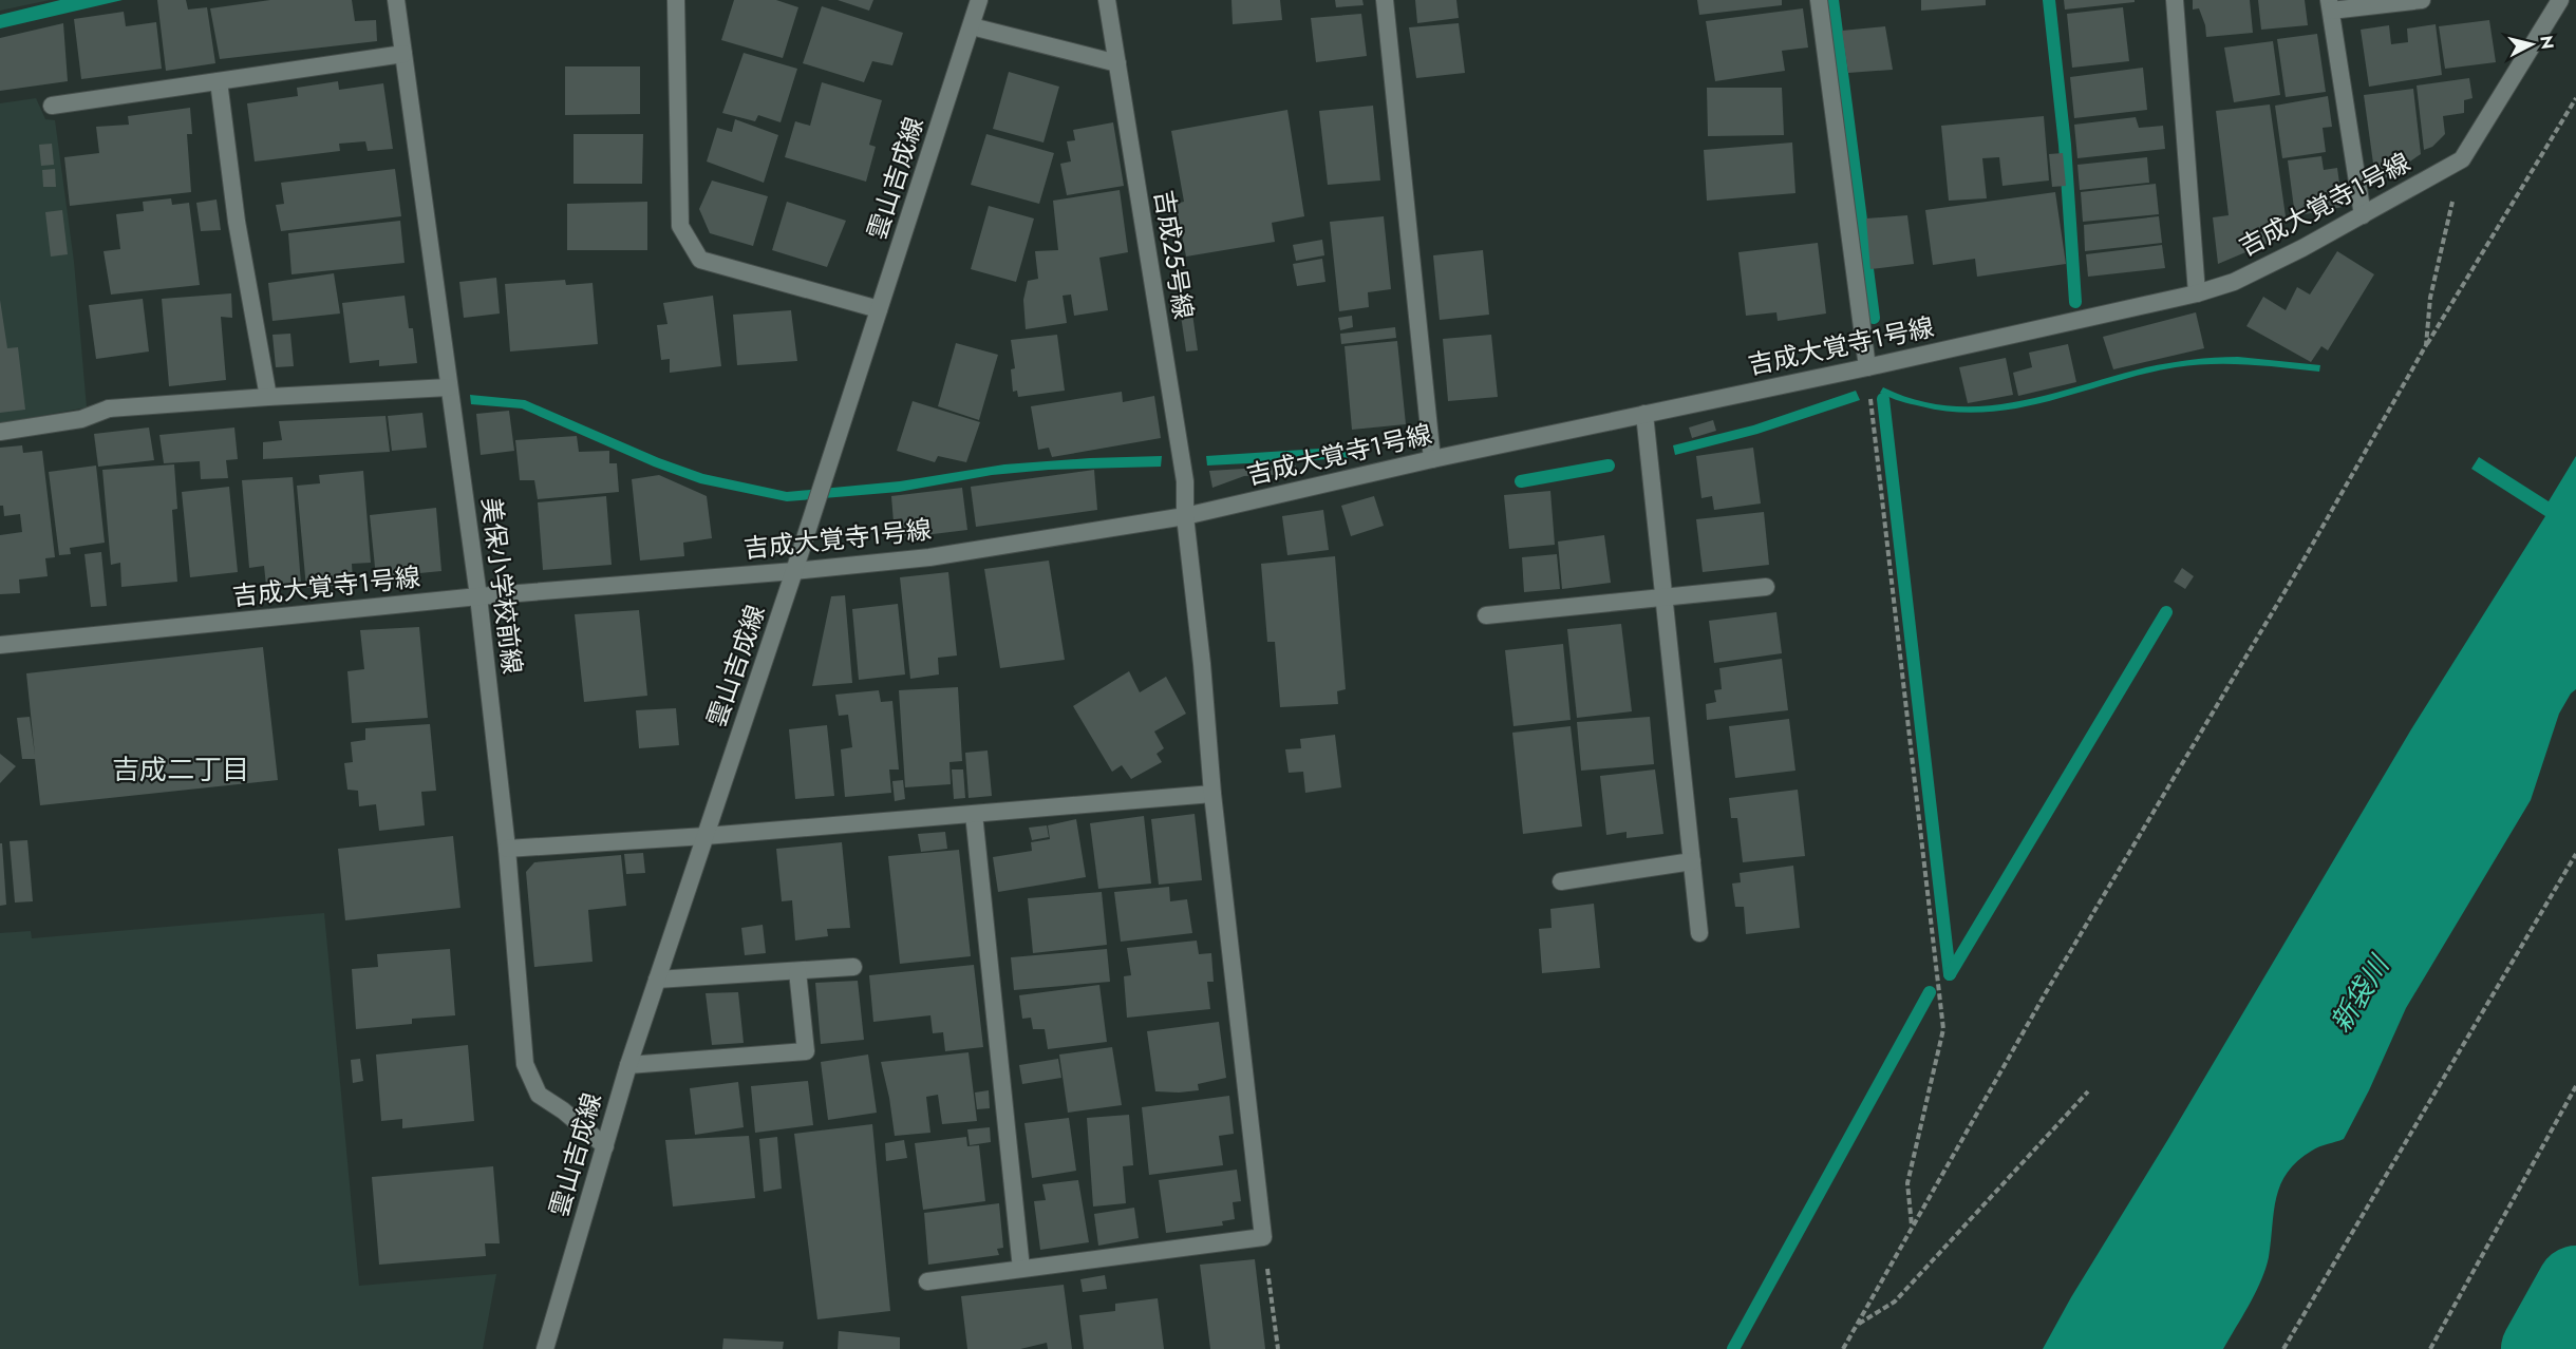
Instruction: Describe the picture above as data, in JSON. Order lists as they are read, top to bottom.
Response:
{
  "streets": {
    "street": [
      "雲山吉成線",
      "吉成大覚寺1号線",
      "吉成25号線",
      "美保小学校前線"
    ]
  },
  "crossings": [
    ["雲山吉成線", "吉成大覚寺1号線"],
    ["雲山吉成線", "美保小学校前線"],
    ["吉成大覚寺1号線", "吉成25号線"],
    ["吉成大覚寺1号線", "美保小学校前線"]
  ],
  "districts": ["吉成二丁目"],
  "water": ["新袋川"],
  "north": "right"
}
